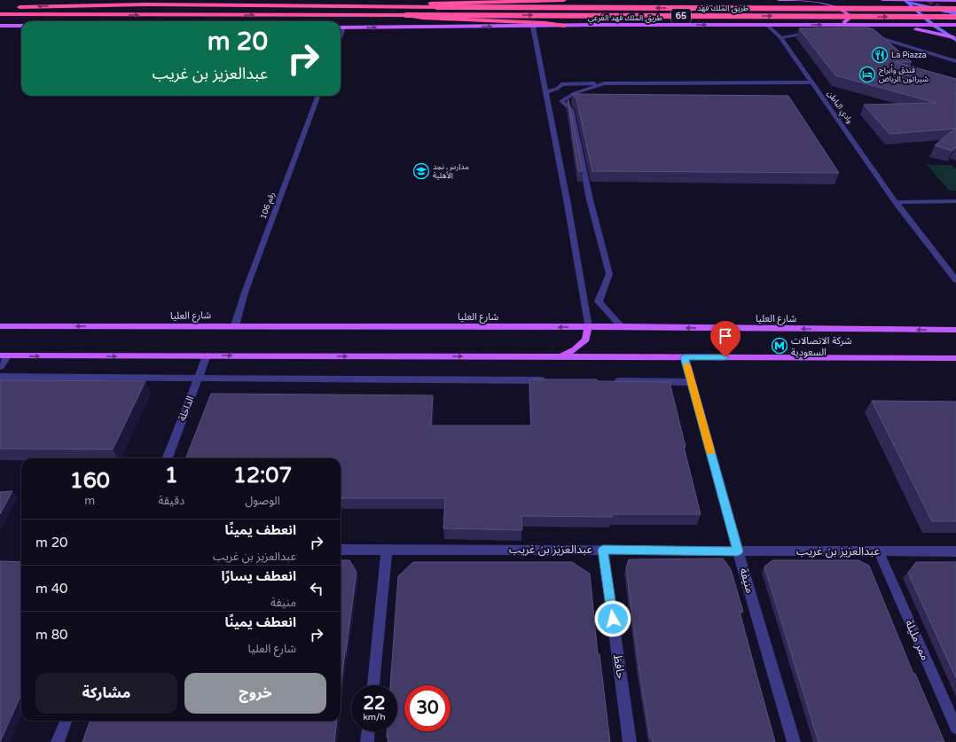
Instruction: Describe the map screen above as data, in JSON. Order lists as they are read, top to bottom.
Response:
{
  "streets": {
    "highway": ["طريق الملك فهد", "65"],
    "main road": ["طريق الملك فهد الفرعي", "شارع العليا"],
    "street": [
      "وادي الباطن",
      "رقم 106",
      "الداخلة",
      "عبدالعزيز بن غريب",
      "منيفة",
      "ممر مليلة",
      "حافظ"
    ]
  },
  "crossings": [
    ["طريق الملك فهد الفرعي", "وادي الباطن"],
    ["رقم 106", "شارع العليا"],
    ["عبدالعزيز بن غريب", "منيفة"],
    ["عبدالعزيز بن غريب", "ممر مليلة"],
    ["عبدالعزيز بن غريب", "حافظ"]
  ],
  "one_way": ["طريق الملك فهد الفرعي"],
  "places": {
    "restaurant": ["La Piazza"],
    "hotel": ["فندق وأبراج شيراتون الرياض"],
    "school or university": ["مدارس نجد الأهلية"],
    "metro station": ["شركة الاتصالات السعودية"]
  },
  "page": {
    "turn": ["20 m", "عبدالعزيز بن غريب"],
    "eta": [
      "12:07",
      "الوصول",
      "1",
      "دقيقة",
      "160",
      "m"
    ],
    "list": [
      {
        "name": "انعطف يمينًا",
        "note": "عبدالعزيز بن غريب",
        "value": "20 m"
      },
      {
        "name": "انعطف يسارًا",
        "note": "منيفة",
        "value": "40 m"
      },
      {
        "name": "انعطف يمينًا",
        "note": "شارع العليا",
        "value": "80 m"
      }
    ],
    "buttons": ["خروج", "مشاركة"],
    "speed": "22 km/h",
    "limit": "30"
  }
}
